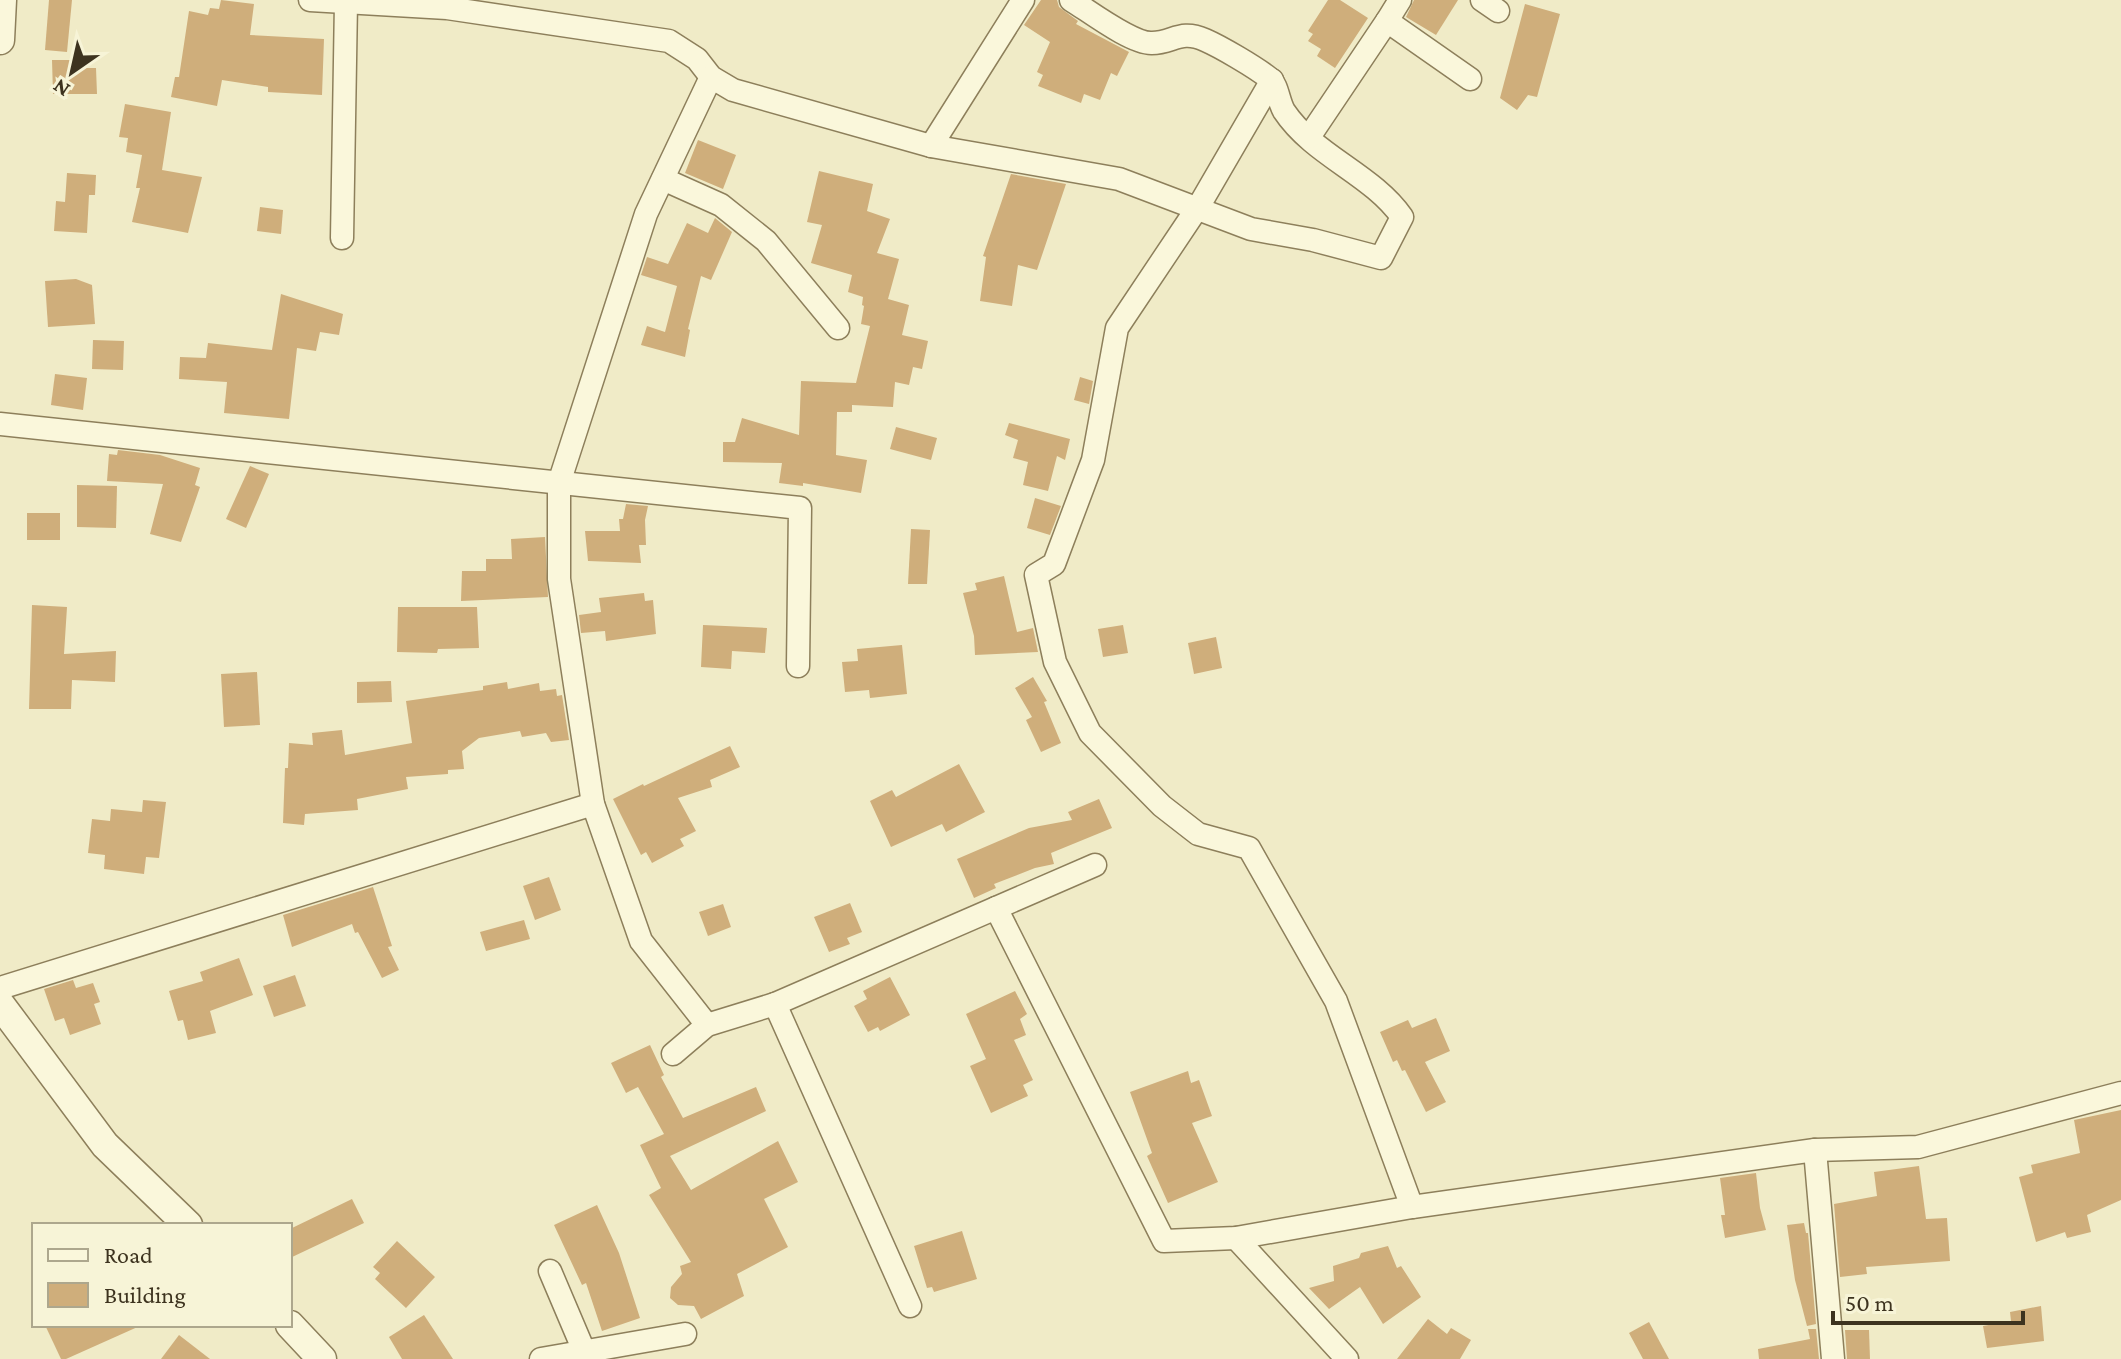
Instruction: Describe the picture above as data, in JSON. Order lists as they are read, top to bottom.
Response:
{
  "legend": ["Road", "Building"],
  "scale_bar": "50 m",
  "north": "bottom left"
}
